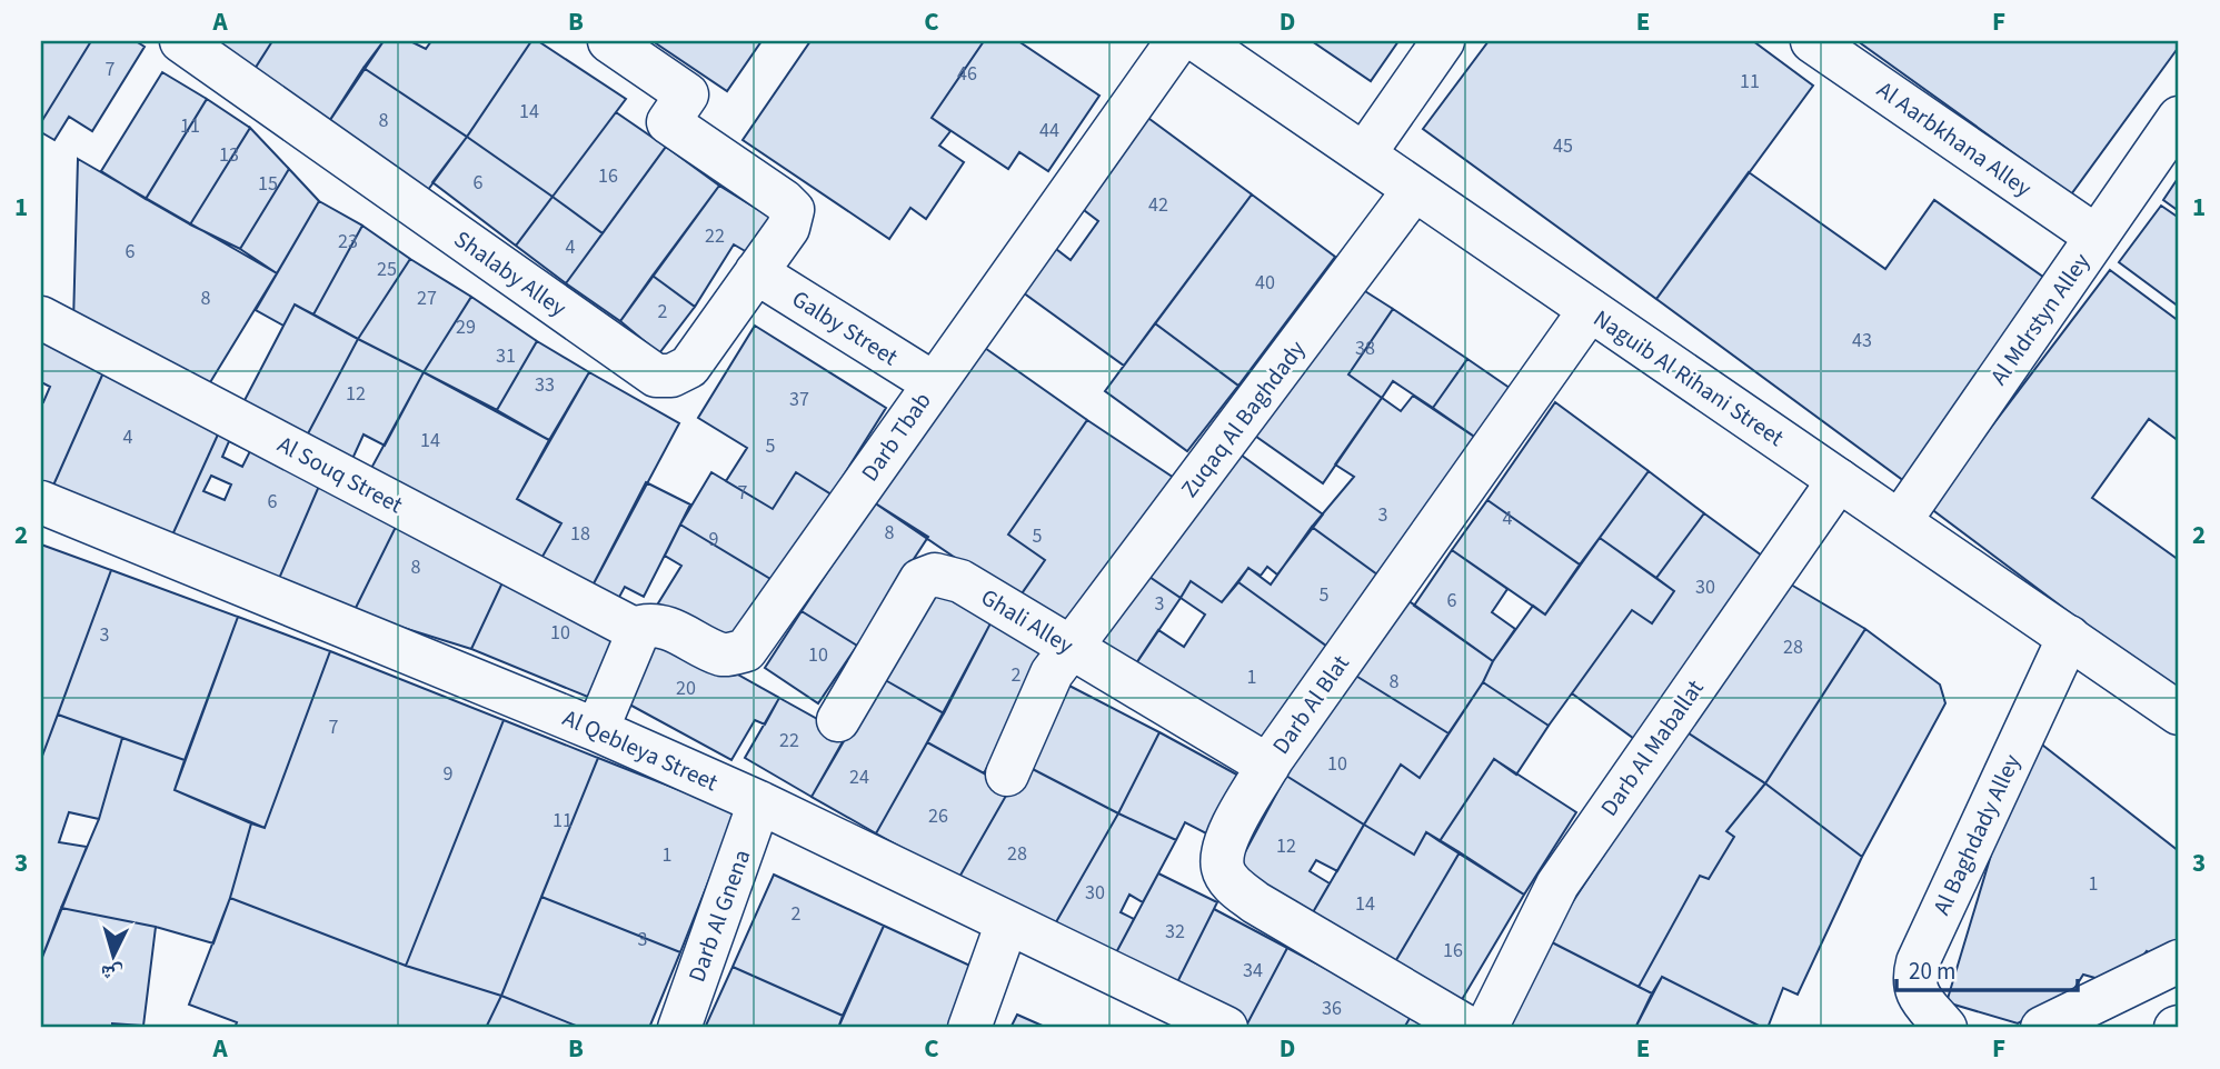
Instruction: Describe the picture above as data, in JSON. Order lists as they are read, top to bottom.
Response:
{
  "streets": {
    "street": [
      "Al Aarbkhana Alley",
      "Shalaby Alley",
      "Al Mdrstyn Alley",
      "Galby Street",
      "Naguib Al Rihani Street",
      "Zuqaq Al Baghdady",
      "Darb Tbab",
      "Al Souq Street",
      "Ghali Alley",
      "Darb Al Blat",
      "Darb Al Maballat",
      "Al Qebleya Street",
      "Al Baghdady Alley",
      "Darb Al Gnena"
    ]
  },
  "crossings": [
    ["Al Aarbkhana Alley", "Al Mdrstyn Alley"],
    ["Shalaby Alley", "Galby Street"],
    ["Al Mdrstyn Alley", "Naguib Al Rihani Street"],
    ["Galby Street", "Darb Tbab"],
    ["Naguib Al Rihani Street", "Zuqaq Al Baghdady"],
    ["Naguib Al Rihani Street", "Darb Al Blat"],
    ["Naguib Al Rihani Street", "Darb Al Maballat"],
    ["Naguib Al Rihani Street", "Al Baghdady Alley"],
    ["Zuqaq Al Baghdady", "Ghali Alley"],
    ["Darb Tbab", "Al Souq Street"],
    ["Ghali Alley", "Darb Al Blat"],
    ["Al Qebleya Street", "Darb Al Gnena"]
  ],
  "house_numbers": [
    "7",
    "46",
    "11",
    "14",
    "8",
    "11",
    "44",
    "45",
    "13",
    "16",
    "6",
    "15",
    "42",
    "22",
    "23",
    "4",
    "6",
    "25",
    "40",
    "8",
    "27",
    "2",
    "29",
    "43",
    "38",
    "31",
    "33",
    "12",
    "37",
    "4",
    "14",
    "5",
    "7",
    "6",
    "3",
    "4",
    "8",
    "18",
    "5",
    "9",
    "8",
    "30",
    "5",
    "6",
    "3",
    "10",
    "3",
    "28",
    "10",
    "2",
    "1",
    "8",
    "20",
    "7",
    "22",
    "10",
    "9",
    "24",
    "26",
    "11",
    "12",
    "28",
    "1",
    "1",
    "30",
    "14",
    "2",
    "32",
    "3",
    "16",
    "34",
    "36"
  ],
  "scale_bar": "20 m",
  "north": "bottom",
  "grid": {
    "columns": [
      "A",
      "B",
      "C",
      "D",
      "E",
      "F"
    ],
    "rows": ["1", "2", "3"]
  }
}
